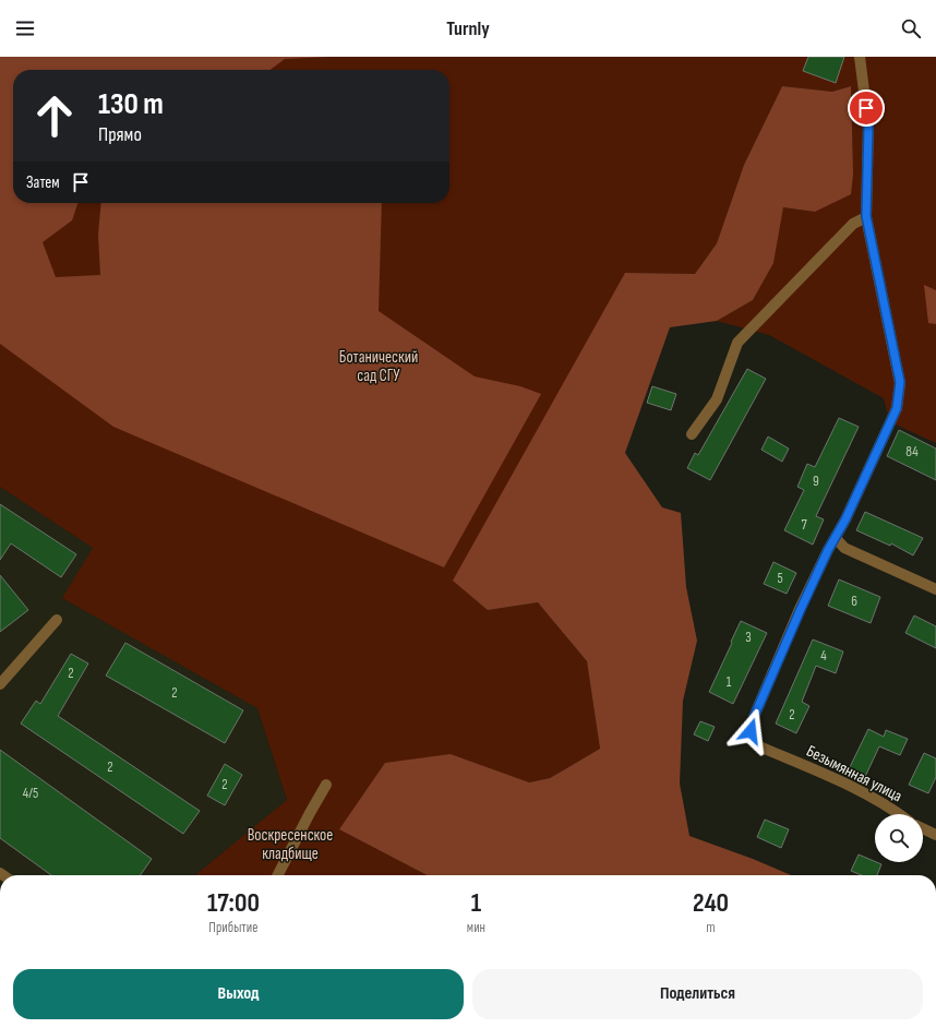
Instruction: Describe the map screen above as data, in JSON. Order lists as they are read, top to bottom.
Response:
{
  "streets": {
    "street": ["Безымянная улица"]
  },
  "parks": ["Ботанический сад СГУ", "Воскресенское кладбище"],
  "house_numbers": [
    "84",
    "9",
    "7",
    "5",
    "6",
    "3",
    "4",
    "2",
    "1",
    "2",
    "2",
    "2",
    "2",
    "4/5"
  ],
  "page": {
    "header": "Turnly",
    "turn": ["130 m", "Прямо"],
    "then": "Затем",
    "eta": [
      "17:00",
      "Прибытие",
      "1",
      "мин",
      "240",
      "m"
    ],
    "buttons": ["Выход", "Поделиться"]
  }
}
